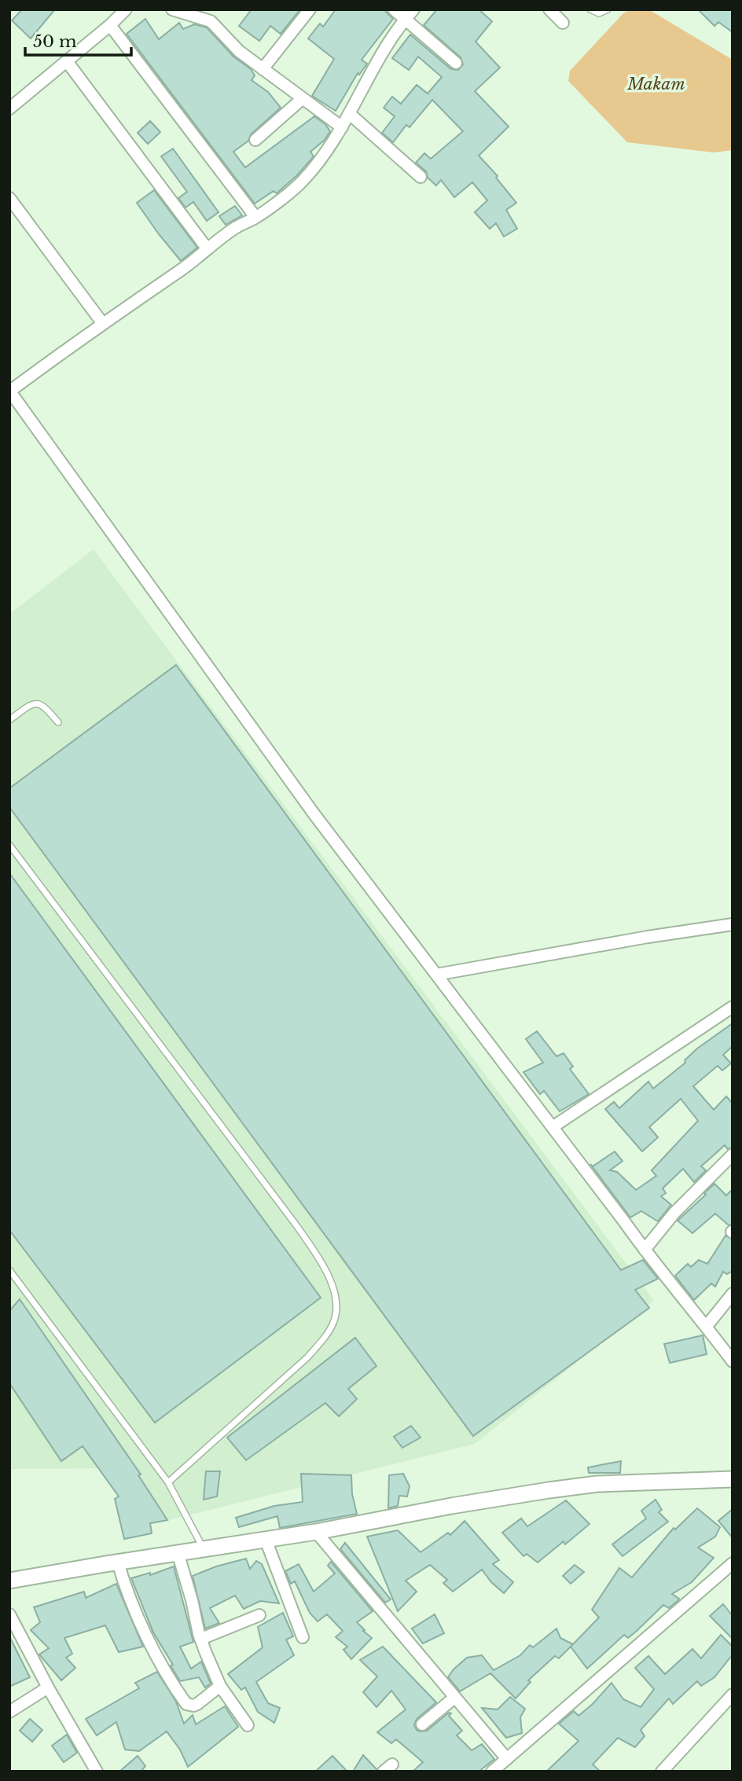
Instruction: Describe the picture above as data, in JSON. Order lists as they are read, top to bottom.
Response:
{
  "parks": ["Makam"],
  "scale_bar": "50 m"
}
